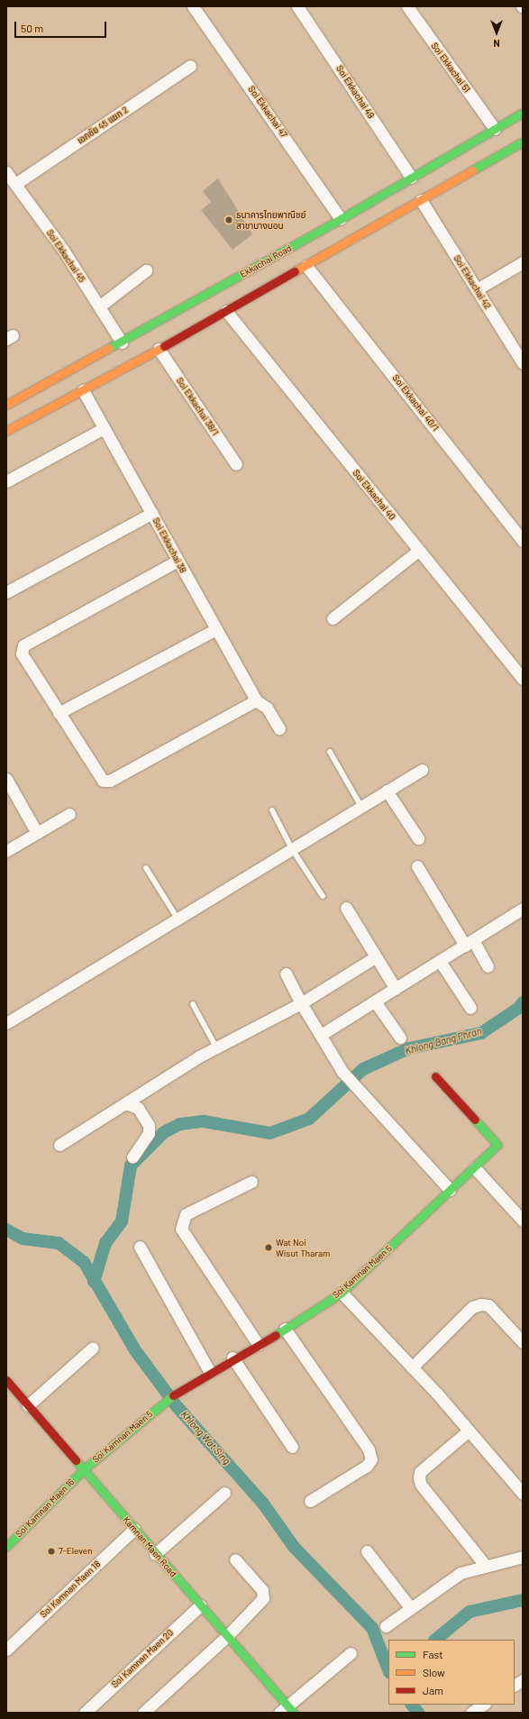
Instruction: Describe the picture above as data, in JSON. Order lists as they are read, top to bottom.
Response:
{
  "streets": {
    "main road": [
      "Ekkachai Road",
      "Soi Kamnan Maen 5",
      "Soi Kamnan Maen 16",
      "Kamnan Maen Road"
    ],
    "street": [
      "Soi Ekkachai 51",
      "Soi Ekkachai 49",
      "Soi Ekkachai 47",
      "เอกชัย 45 แยก 2",
      "Soi Ekkachai 45",
      "Soi Ekkachai 42",
      "Soi Ekkachai 40/1",
      "Soi Ekkachai 38/1",
      "Soi Ekkachai 40",
      "Soi Ekkachai 38",
      "Soi Kamnan Maen 18",
      "Soi Kamnan Maen 20"
    ]
  },
  "crossings": [
    ["Soi Ekkachai 51", "Ekkachai Road"],
    ["Soi Ekkachai 49", "Ekkachai Road"],
    ["Soi Ekkachai 47", "Ekkachai Road"],
    ["เอกชัย 45 แยก 2", "Soi Ekkachai 45"],
    ["Soi Ekkachai 45", "Ekkachai Road"],
    ["Soi Kamnan Maen 5", "Soi Kamnan Maen 16"],
    ["Soi Kamnan Maen 5", "Kamnan Maen Road"],
    ["Soi Kamnan Maen 16", "Kamnan Maen Road"],
    ["Kamnan Maen Road", "Soi Kamnan Maen 18"],
    ["Kamnan Maen Road", "Soi Kamnan Maen 20"]
  ],
  "water": ["Khlong Bang Phran", "Khlong Wat Sing"],
  "places": ["ธนาคารไทยพาณิชย์ สาขาบางบอน", "Wat Noi Wisut Tharam", "7-Eleven"],
  "legend": ["Fast", "Slow", "Jam"],
  "scale_bar": "50 m",
  "north": "bottom"
}
